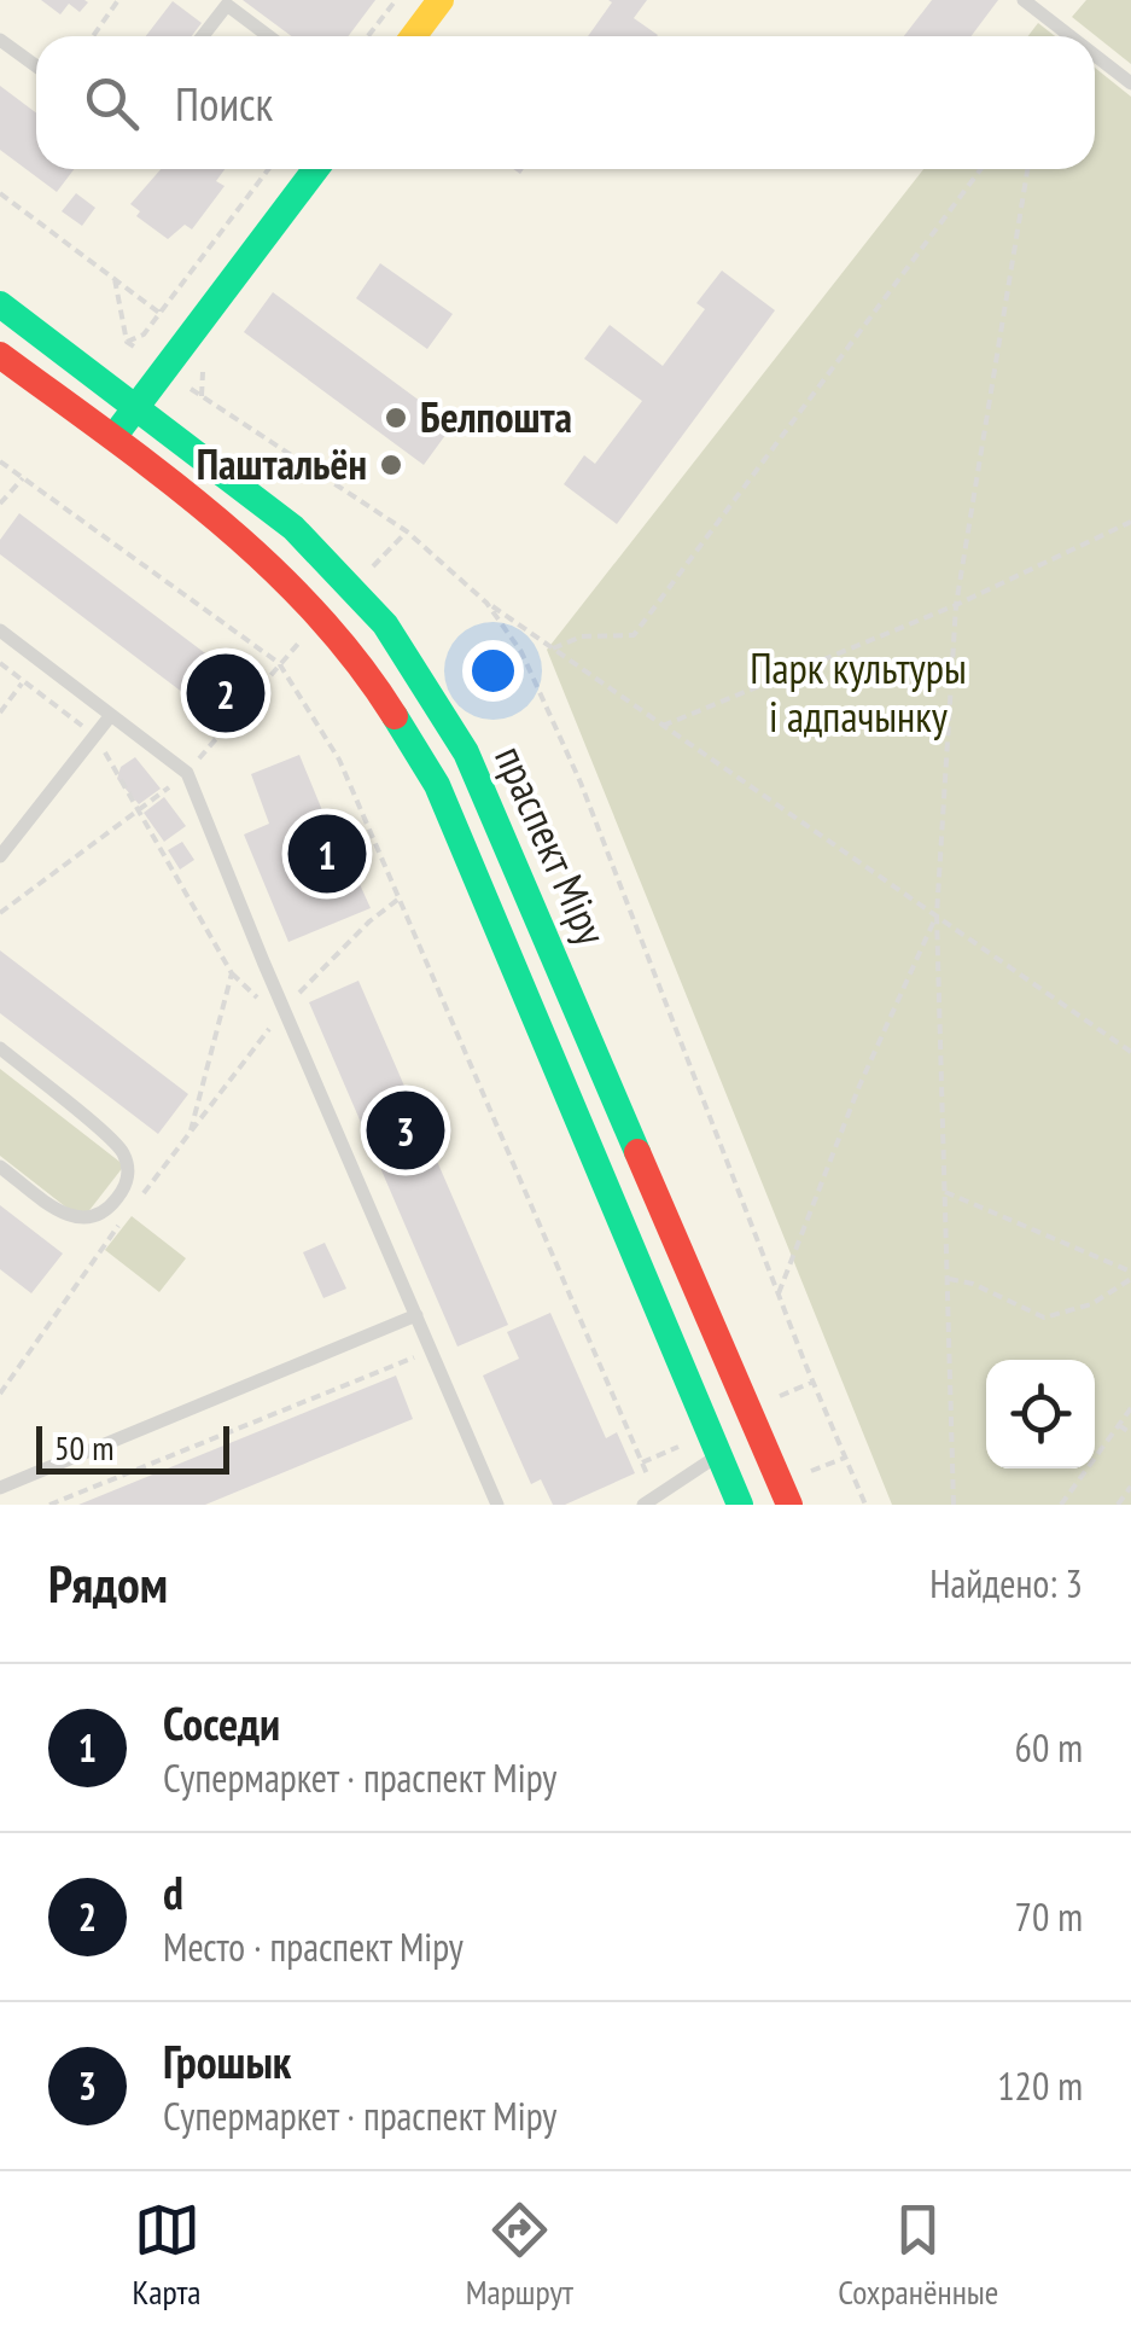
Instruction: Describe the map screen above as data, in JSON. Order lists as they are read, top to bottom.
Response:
{
  "streets": {
    "main road": ["праспект Міру"]
  },
  "parks": ["Парк культуры і адпачынку"],
  "places": ["Белпошта", "Паштальён"],
  "scale_bar": "50 m",
  "page": {
    "search": "Поиск",
    "pins": ["2", "1", "3"],
    "scale": "50 m",
    "heading": ["Рядом", "Найдено: 3"],
    "list": [
      {
        "mark": "1",
        "name": "Соседи",
        "note": "Супермаркет · праспект Міру",
        "value": "60 m"
      },
      {
        "mark": "2",
        "name": "d",
        "note": "Место · праспект Міру",
        "value": "70 m"
      },
      {
        "mark": "3",
        "name": "Грошык",
        "note": "Супермаркет · праспект Міру",
        "value": "120 m"
      }
    ],
    "nav": ["Карта", "Маршрут", "Сохранённые"]
  }
}
